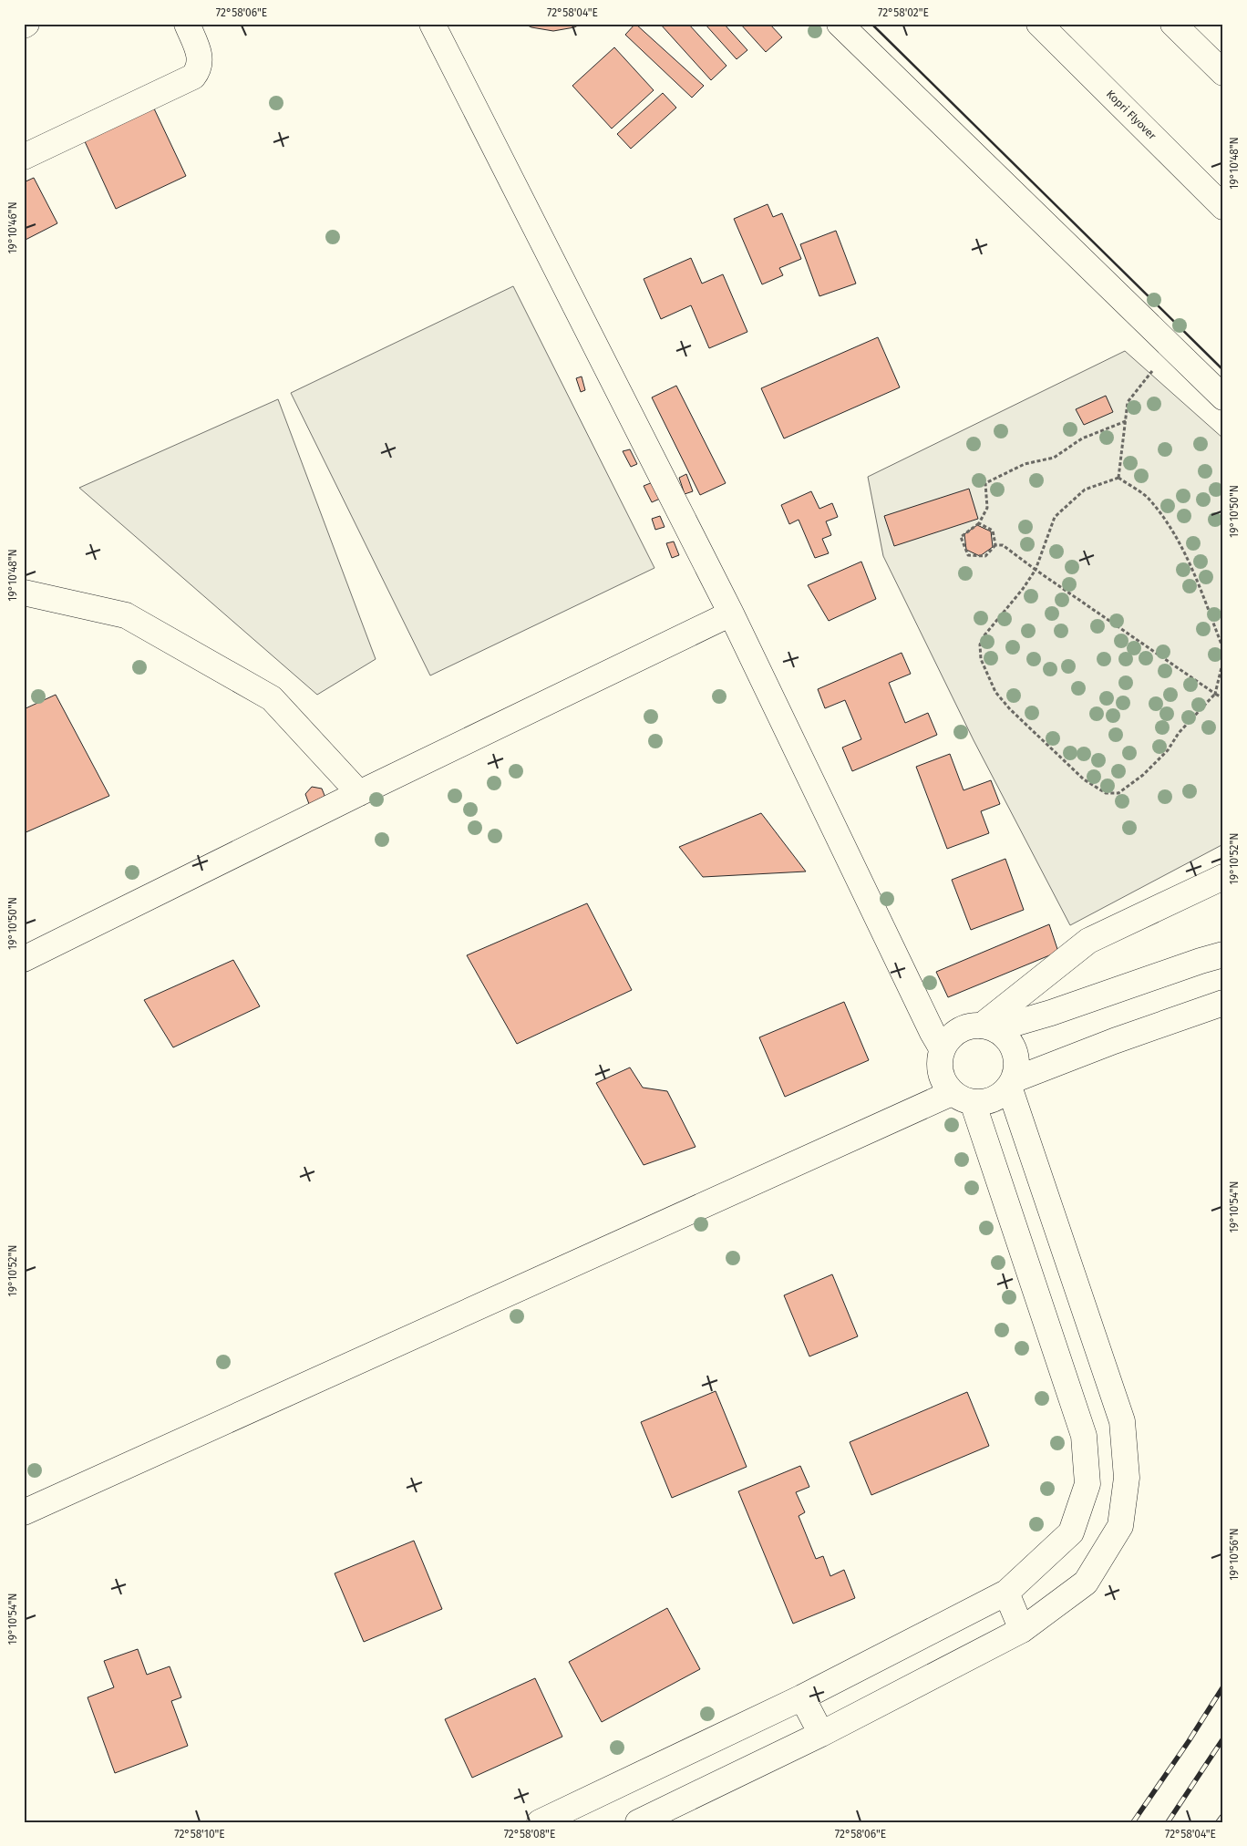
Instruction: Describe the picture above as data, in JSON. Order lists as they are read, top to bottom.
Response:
{
  "streets": {
    "main road": ["Kopri Flyover"]
  },
  "coordinates": [
    "72°58'06\"E",
    "72°58'04\"E",
    "72°58'02\"E",
    "19°10'48\"N",
    "19°10'46\"N",
    "19°10'50\"N",
    "19°10'52\"N",
    "19°10'54\"N",
    "19°10'56\"N",
    "72°58'10\"E",
    "72°58'08\"E"
  ]
}
